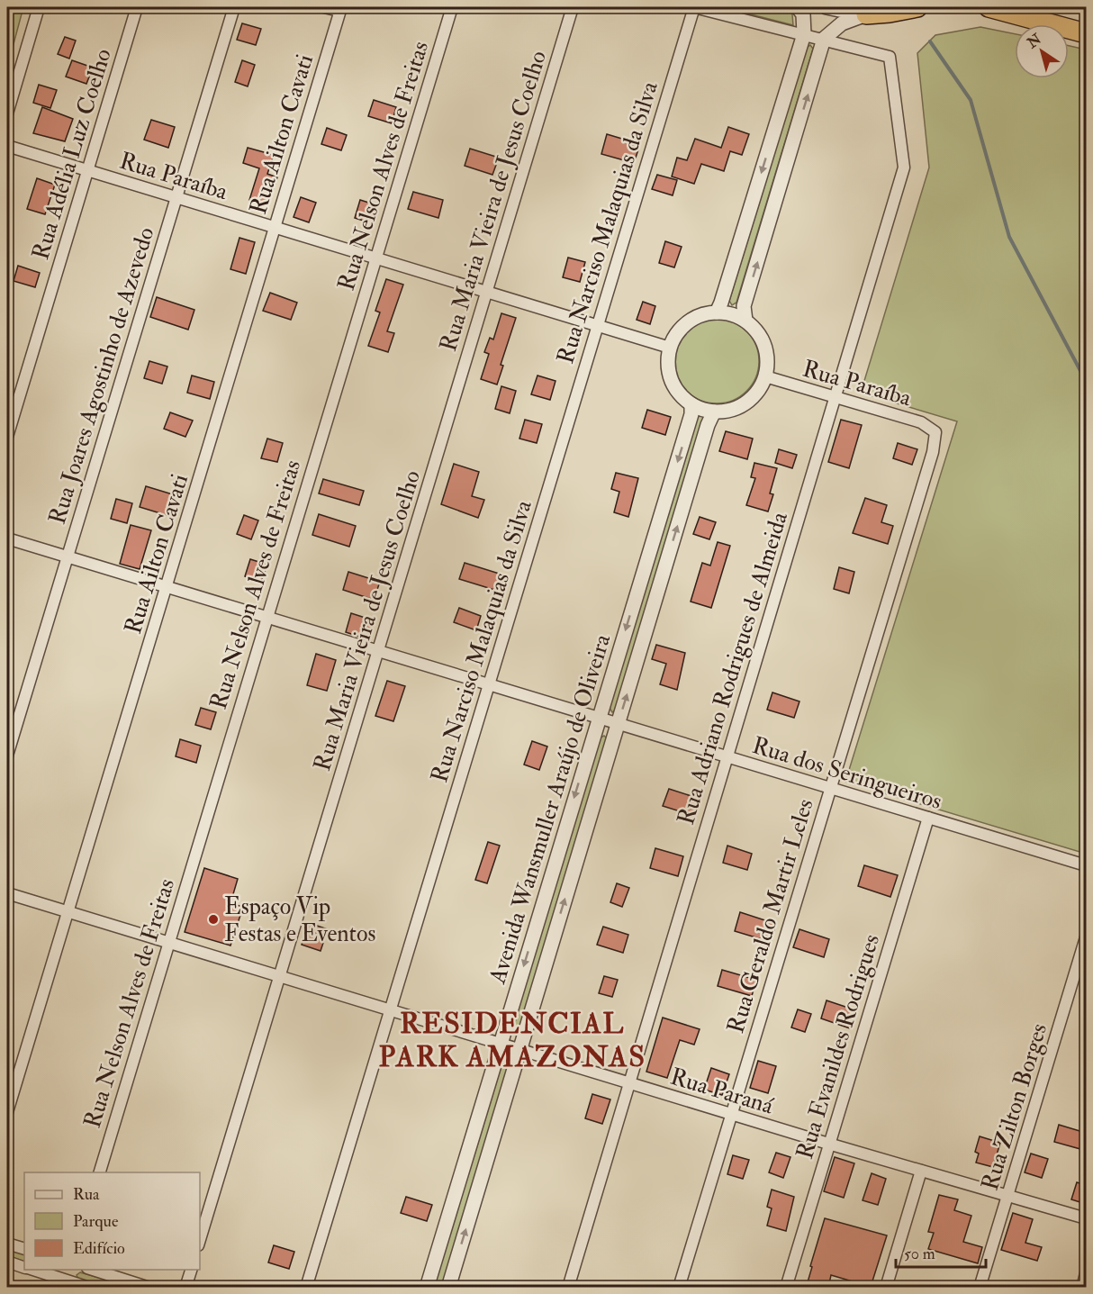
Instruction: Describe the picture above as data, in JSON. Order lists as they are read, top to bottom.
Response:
{
  "streets": {
    "street": [
      "Rua Ailton Cavati",
      "Rua Adélia Luz Coelho",
      "Rua Nelson Alves de Freitas",
      "Rua Paraíba",
      "Rua Maria Vieira de Jesus Coelho",
      "Rua Narciso Malaquias da Silva",
      "Rua Joares Agostinho de Azevedo",
      "Rua Adriano Rodrigues de Almeida",
      "Rua dos Seringueiros",
      "Avenida Wansmuller Araújo de Oliveira",
      "Rua Geraldo Martir Leles",
      "Rua Evanildes Rodrigues",
      "Rua Paraná",
      "Rua Zilton Borges"
    ]
  },
  "crossings": [
    ["Rua Ailton Cavati", "Rua Paraíba"],
    ["Rua Ailton Cavati", "Rua dos Seringueiros"],
    ["Rua Ailton Cavati", "Rua Paraná"],
    ["Rua Adélia Luz Coelho", "Rua Paraíba"],
    ["Rua Nelson Alves de Freitas", "Rua Paraíba"],
    ["Rua Nelson Alves de Freitas", "Rua dos Seringueiros"],
    ["Rua Nelson Alves de Freitas", "Rua Paraná"],
    ["Rua Paraíba", "Rua Maria Vieira de Jesus Coelho"],
    ["Rua Paraíba", "Rua Narciso Malaquias da Silva"],
    ["Rua Paraíba", "Rua Joares Agostinho de Azevedo"],
    ["Rua Paraíba", "Rua Adriano Rodrigues de Almeida"],
    ["Rua Paraíba", "Avenida Wansmuller Araújo de Oliveira"],
    ["Rua Paraíba", "Rua Geraldo Martir Leles"],
    ["Rua Maria Vieira de Jesus Coelho", "Rua dos Seringueiros"],
    ["Rua Maria Vieira de Jesus Coelho", "Rua Paraná"],
    ["Rua Narciso Malaquias da Silva", "Rua dos Seringueiros"],
    ["Rua Narciso Malaquias da Silva", "Rua Paraná"],
    ["Rua Joares Agostinho de Azevedo", "Rua dos Seringueiros"],
    ["Rua Adriano Rodrigues de Almeida", "Rua dos Seringueiros"],
    ["Rua Adriano Rodrigues de Almeida", "Rua Paraná"],
    ["Rua dos Seringueiros", "Avenida Wansmuller Araújo de Oliveira"],
    ["Rua dos Seringueiros", "Rua Geraldo Martir Leles"],
    ["Rua dos Seringueiros", "Rua Evanildes Rodrigues"],
    ["Avenida Wansmuller Araújo de Oliveira", "Rua Paraná"],
    ["Rua Geraldo Martir Leles", "Rua Paraná"],
    ["Rua Evanildes Rodrigues", "Rua Paraná"],
    ["Rua Paraná", "Rua Zilton Borges"]
  ],
  "districts": ["RESIDENCIAL PARK AMAZONAS"],
  "places": ["Espaço Vip Festas e Eventos"],
  "legend": ["Rua", "Parque", "Edifício"],
  "scale_bar": "50 m",
  "north": "top left"
}
